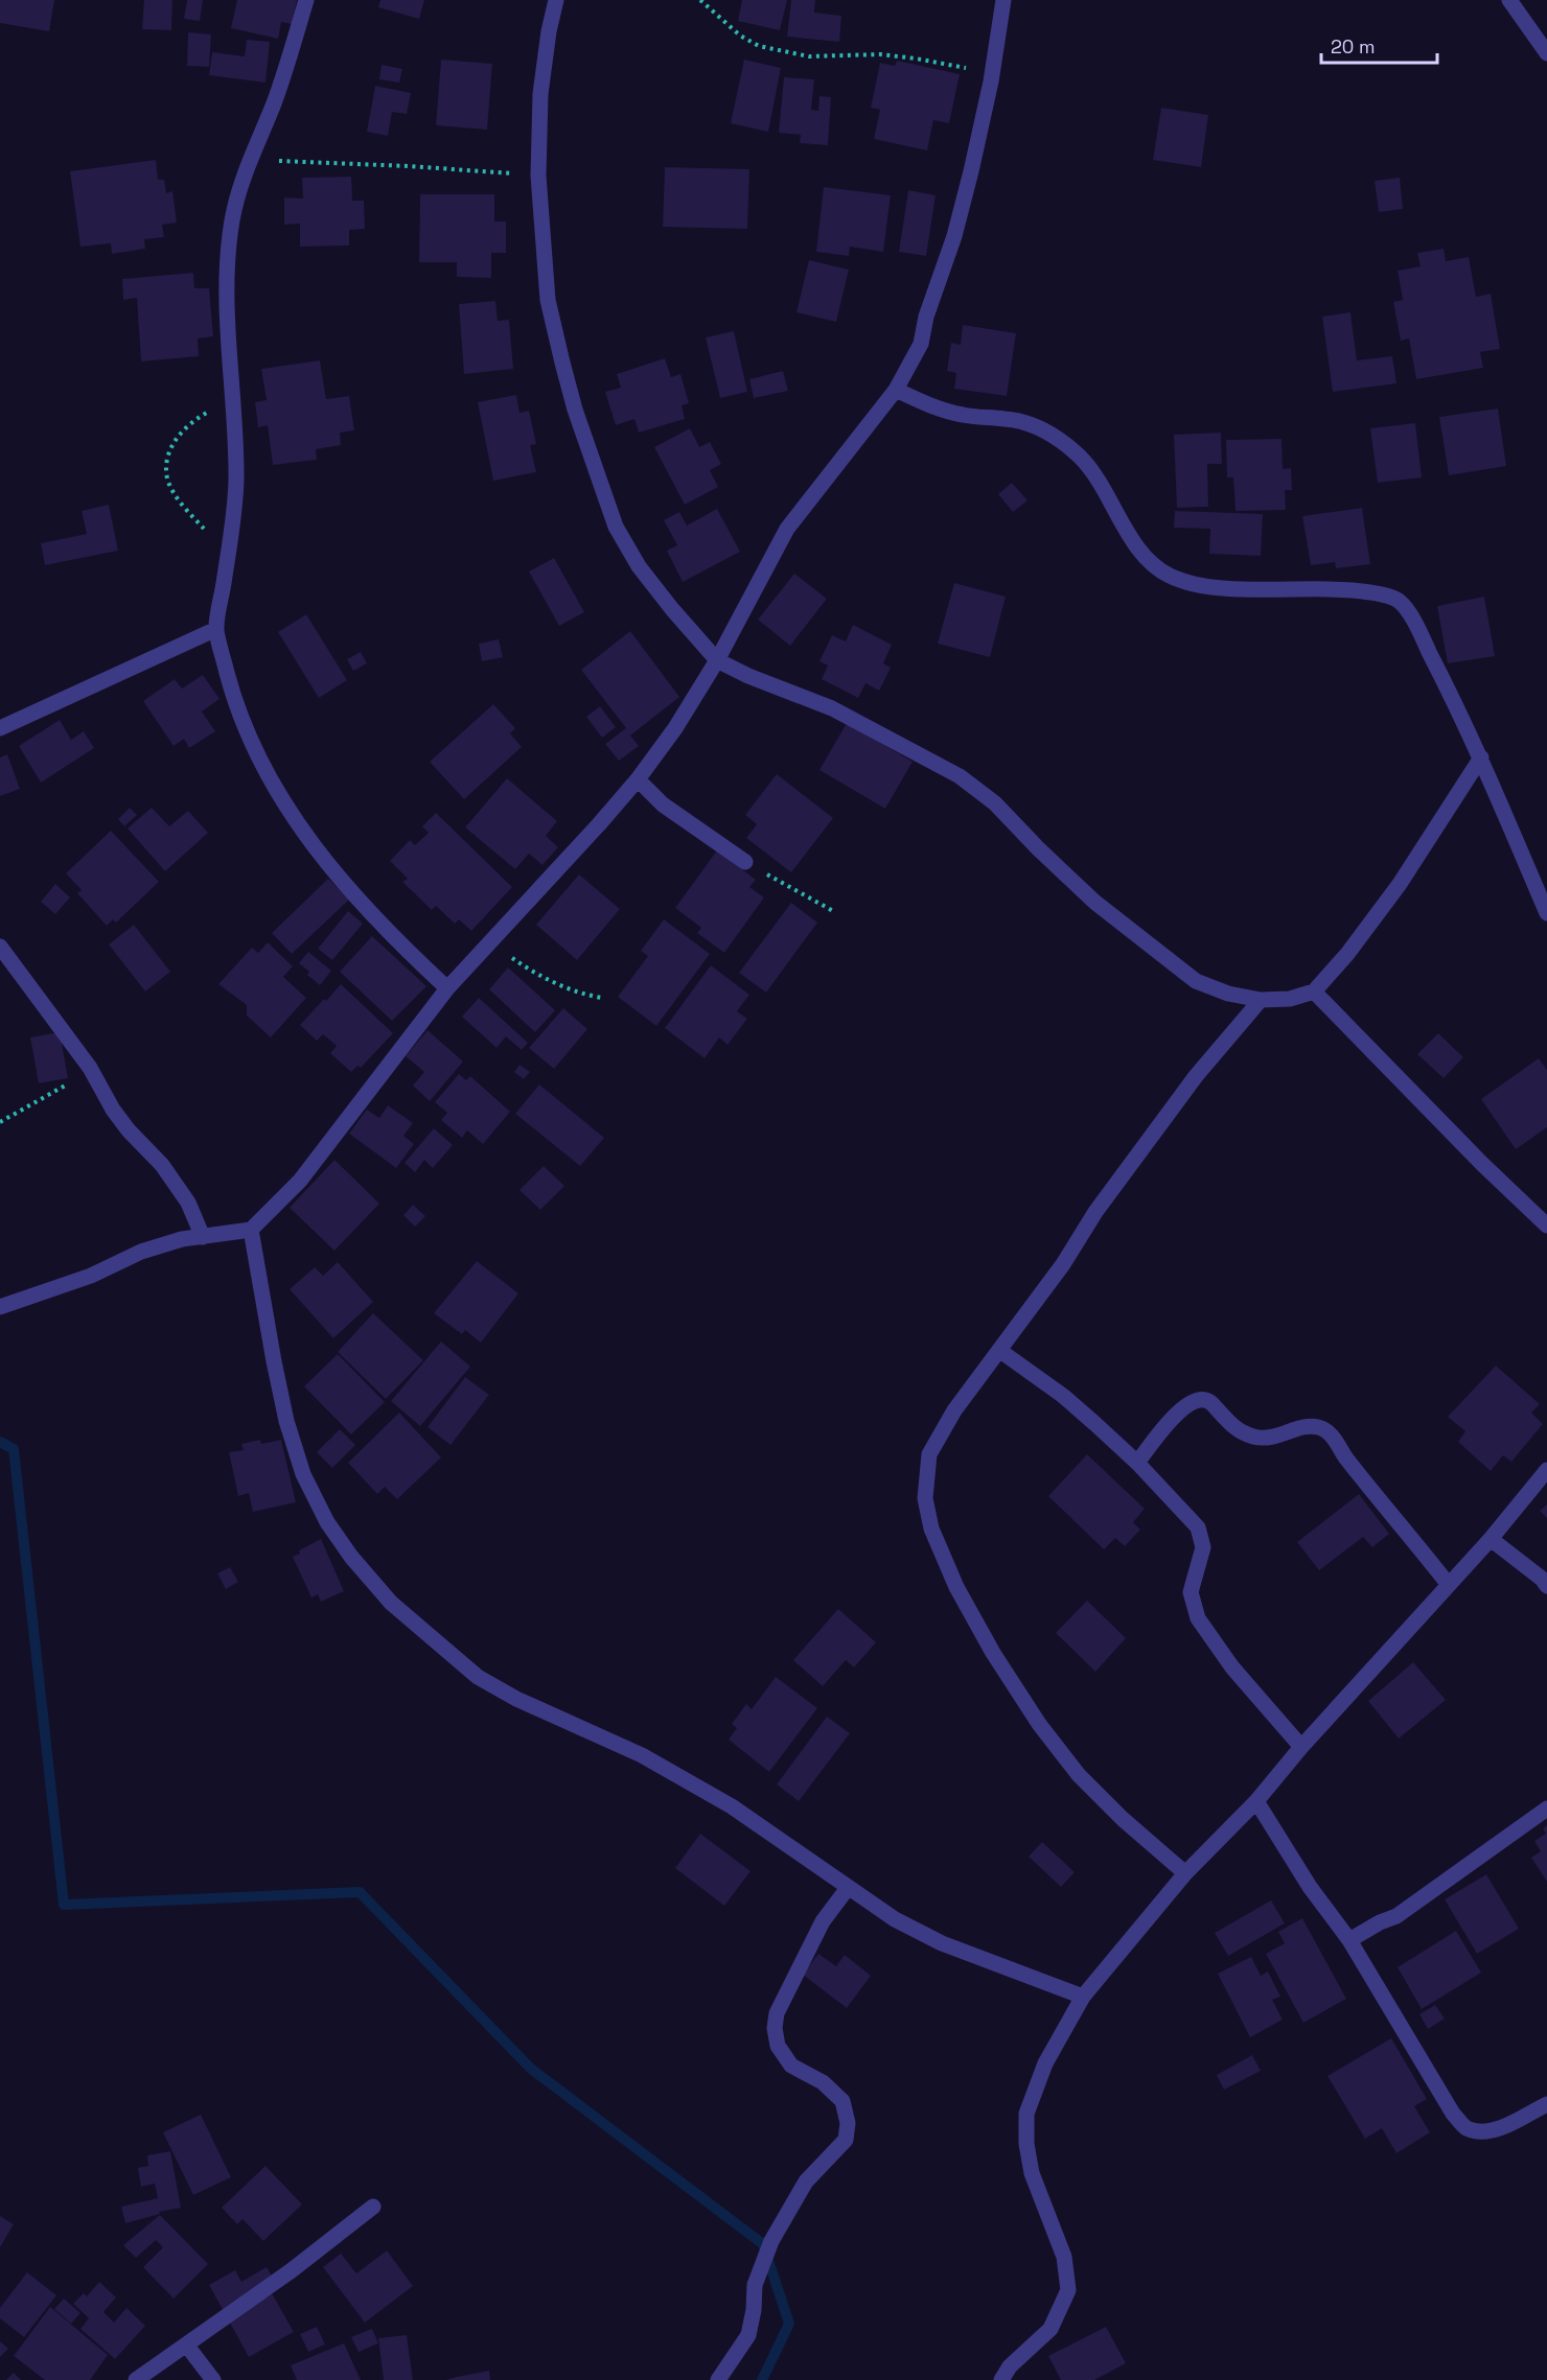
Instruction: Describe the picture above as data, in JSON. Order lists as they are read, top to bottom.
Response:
{
  "scale_bar": "20 m"
}
